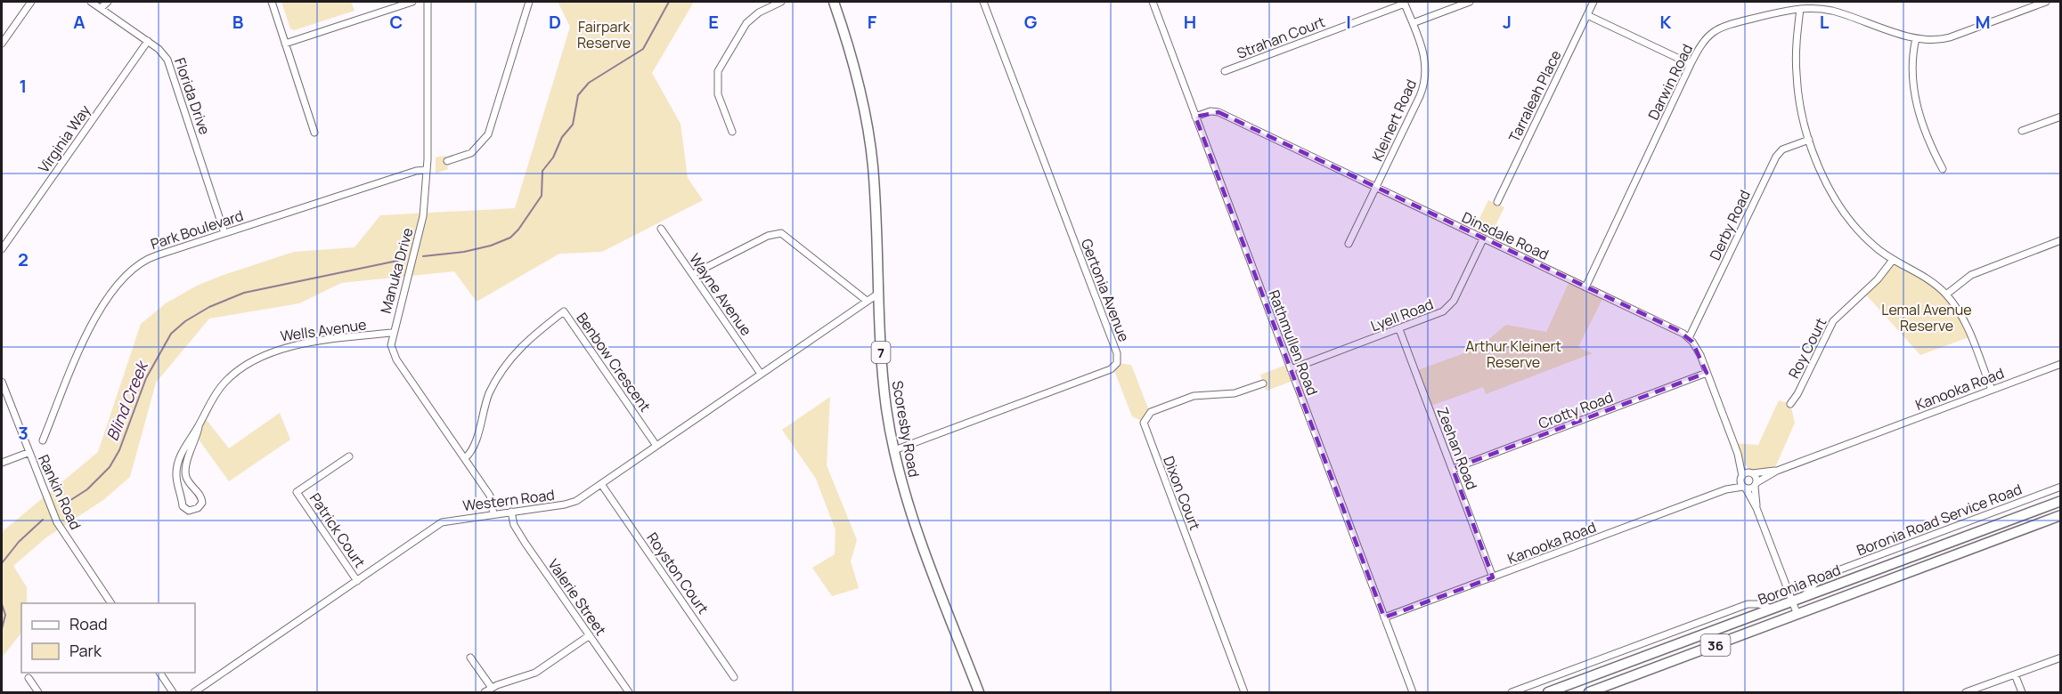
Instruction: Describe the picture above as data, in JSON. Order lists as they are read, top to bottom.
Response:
{
  "streets": {
    "main road": [
      "7",
      "Scoresby Road",
      "Boronia Road",
      "36"
    ],
    "street": [
      "Strahan Court",
      "Darwin Road",
      "Florida Drive",
      "Tarraleah Place",
      "Kleinert Road",
      "Virginia Way",
      "Derby Road",
      "Park Boulevard",
      "Dinsdale Road",
      "Manuka Drive",
      "Gertonia Avenue",
      "Wayne Avenue",
      "Lyell Road",
      "Wells Avenue",
      "Rathmullen Road",
      "Roy Court",
      "Benbow Crescent",
      "Kanooka Road",
      "Crotty Road",
      "Zeehan Road",
      "Rankin Road",
      "Dixon Court",
      "Western Road",
      "Boronia Road Service Road",
      "Patrick Court",
      "Royston Court",
      "Valerie Street"
    ]
  },
  "crossings": [
    ["Strahan Court", "Kleinert Road"],
    ["Darwin Road", "Dinsdale Road"],
    ["Florida Drive", "Virginia Way"],
    ["Florida Drive", "Park Boulevard"],
    ["Kleinert Road", "Dinsdale Road"],
    ["Derby Road", "Dinsdale Road"],
    ["Park Boulevard", "Manuka Drive"],
    ["Dinsdale Road", "Lyell Road"],
    ["Dinsdale Road", "Rathmullen Road"],
    ["Manuka Drive", "Wells Avenue"],
    ["Manuka Drive", "Benbow Crescent"],
    ["Manuka Drive", "Western Road"],
    ["Gertonia Avenue", "Scoresby Road"],
    ["Wayne Avenue", "Western Road"],
    ["Lyell Road", "Rathmullen Road"],
    ["Lyell Road", "Zeehan Road"],
    ["Rathmullen Road", "Kanooka Road"],
    ["Benbow Crescent", "Western Road"],
    ["Kanooka Road", "Zeehan Road"],
    ["Crotty Road", "Zeehan Road"],
    ["Scoresby Road", "Western Road"],
    ["Western Road", "Patrick Court"],
    ["Western Road", "Royston Court"],
    ["Western Road", "Valerie Street"],
    ["Boronia Road Service Road", "Boronia Road"]
  ],
  "water": ["Blind Creek"],
  "parks": ["Fairpark Reserve", "Lemal Avenue Reserve", "Arthur Kleinert Reserve"],
  "legend": ["Road", "Park"],
  "grid": {
    "columns": [
      "A",
      "B",
      "C",
      "D",
      "E",
      "F",
      "G",
      "H",
      "I",
      "J",
      "K",
      "L",
      "M"
    ],
    "rows": ["1", "2", "3"]
  }
}
